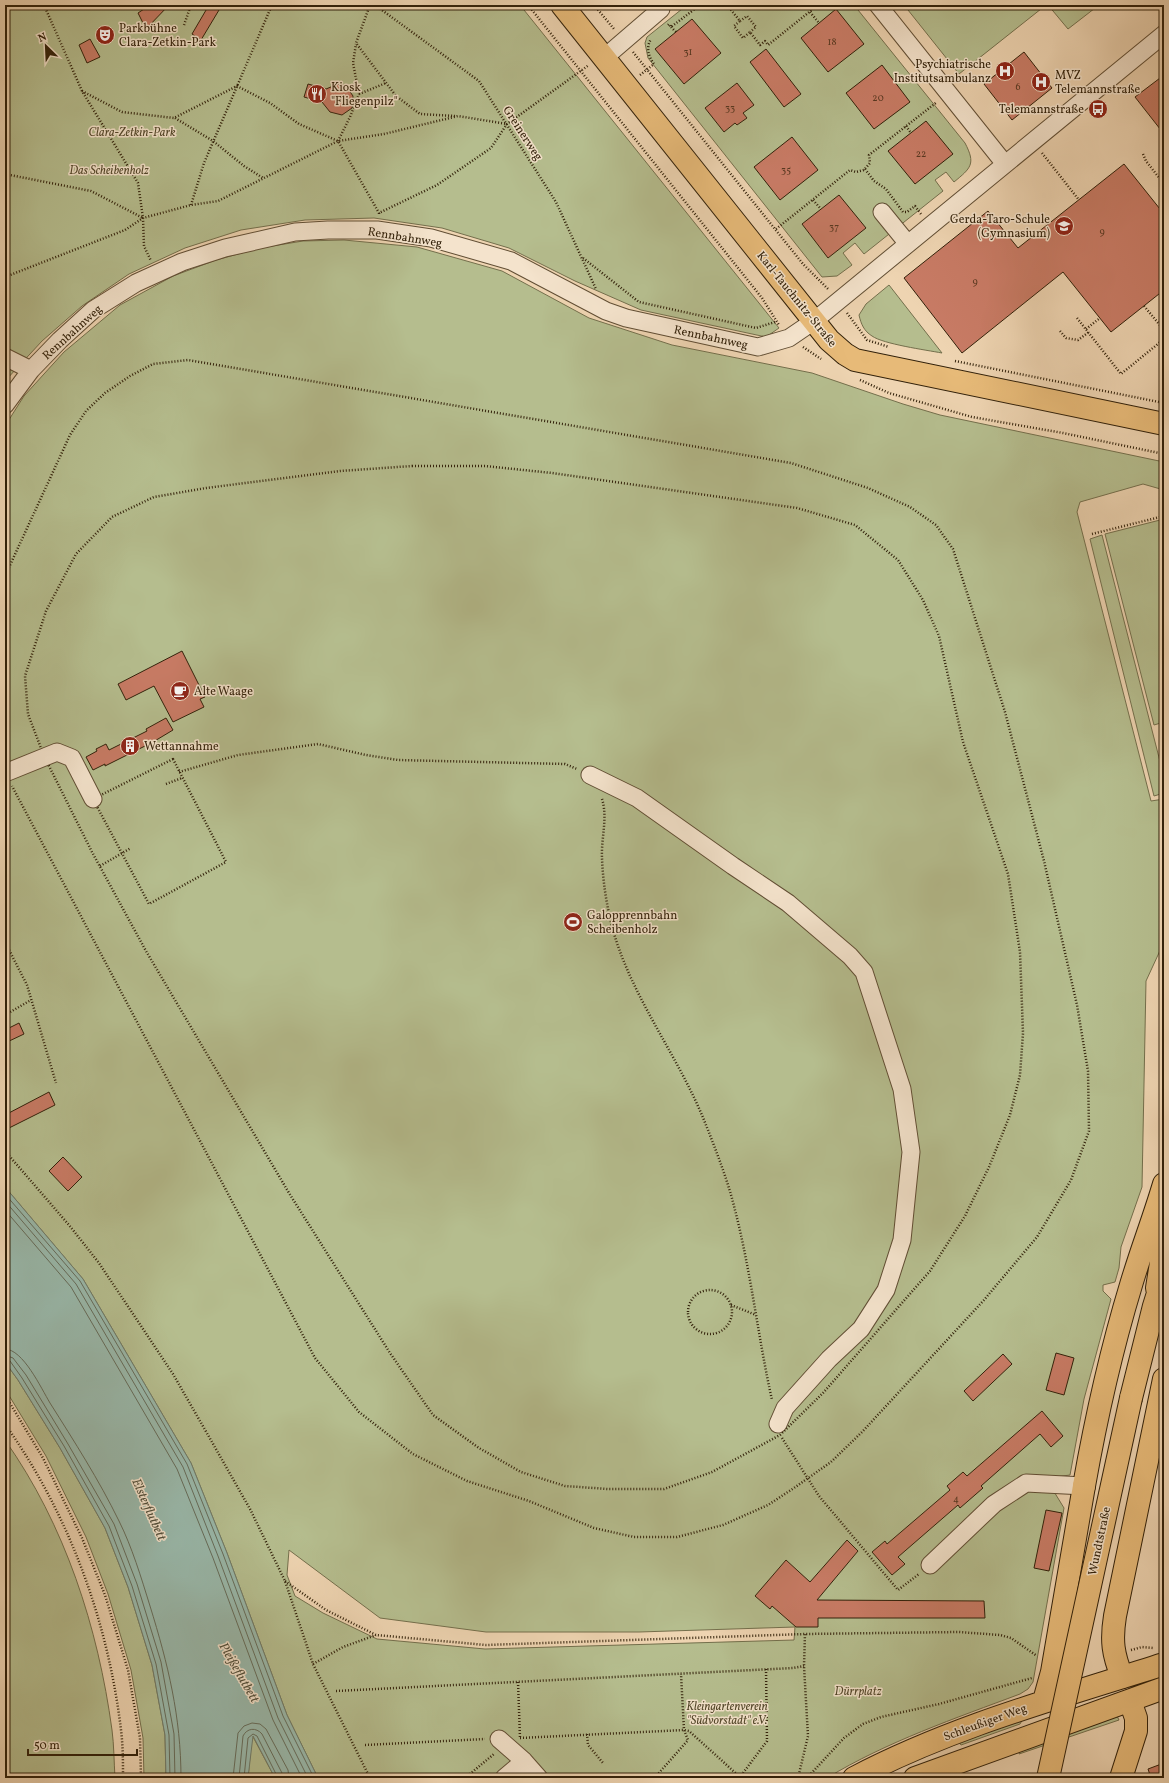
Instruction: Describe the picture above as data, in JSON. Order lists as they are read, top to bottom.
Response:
{
  "streets": {
    "main road": ["Karl-Tauchnitz-Straße", "Wundtstraße", "Schleußiger Weg"],
    "street": ["Rennbahnweg"],
    "path": ["Greinerweg"]
  },
  "crossings": [
    ["Greinerweg", "Rennbahnweg"],
    ["Rennbahnweg", "Karl-Tauchnitz-Straße"]
  ],
  "water": ["Elsterflutbett", "Pleißeflutbett"],
  "parks": [
    "Clara-Zetkin-Park",
    "Das Scheibenholz",
    "Dürrplatz",
    "Kleingartenverein \"Südvorstadt\" e.V."
  ],
  "places": {
    "theatre": ["Parkbühne Clara-Zetkin-Park"],
    "hospital": ["Psychiatrische Institutsambulanz", "MVZ Telemannstraße"],
    "restaurant": ["Kiosk \"Fliegenpilz\""],
    "bus stop": ["Telemannstraße"],
    "school or university": ["Gerda-Taro-Schule (Gymnasium)"],
    "cafe": ["Alte Waage"],
    "building": ["Wettannahme"],
    "sports": ["Galopprennbahn Scheibenholz"]
  },
  "house_numbers": [
    "18",
    "31",
    "6",
    "20",
    "33",
    "22",
    "35",
    "37",
    "9",
    "9",
    "4"
  ],
  "scale_bar": "50 m",
  "north": "top left"
}
